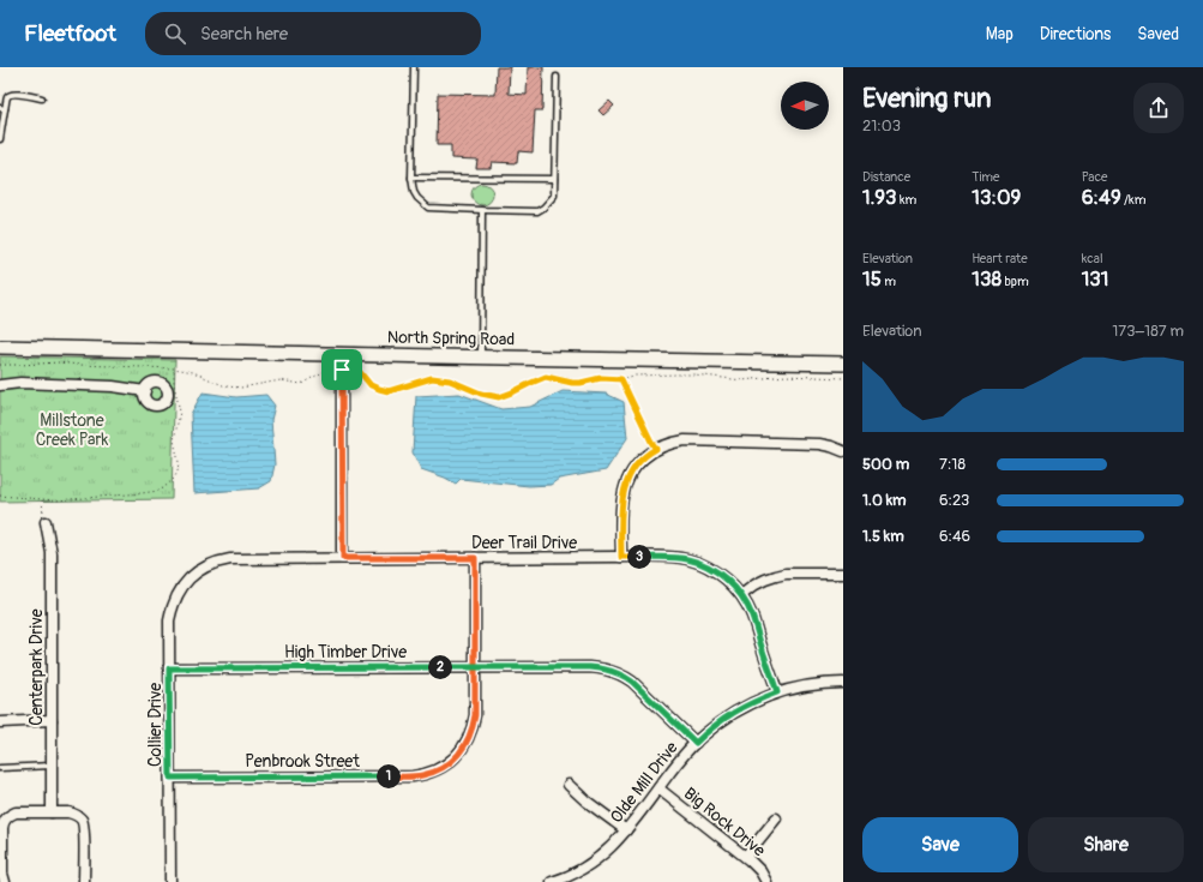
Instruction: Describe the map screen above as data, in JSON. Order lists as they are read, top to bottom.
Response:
{
  "streets": {
    "main road": ["North Spring Road"],
    "street": [
      "Deer Trail Drive",
      "High Timber Drive",
      "Centerpark Drive",
      "Collier Drive",
      "Penbrook Street",
      "Olde Mill Drive",
      "Big Rock Drive"
    ]
  },
  "crossings": [
    ["Deer Trail Drive", "Collier Drive"],
    ["Deer Trail Drive", "Penbrook Street"],
    ["Deer Trail Drive", "Olde Mill Drive"],
    ["High Timber Drive", "Collier Drive"],
    ["High Timber Drive", "Penbrook Street"],
    ["High Timber Drive", "Olde Mill Drive"],
    ["Collier Drive", "Penbrook Street"],
    ["Olde Mill Drive", "Big Rock Drive"]
  ],
  "parks": ["Millstone Creek Park"],
  "north": "left",
  "page": {
    "header": "Fleetfoot",
    "search": "Search here",
    "nav": ["Map", "Directions", "Saved"],
    "heading": ["Evening run", "21:03"],
    "stats": [
      ["Distance", "1.93 km"],
      ["Time", "13:09"],
      ["Pace", "6:49 /km"],
      ["Elevation", "15 m"],
      ["Heart rate", "138 bpm"],
      ["kcal", "131"]
    ],
    "chart": ["Elevation", "173–187 m"],
    "list": [
      {
        "name": "500 m",
        "note": "7:18"
      },
      {
        "name": "1.0 km",
        "note": "6:23"
      },
      {
        "name": "1.5 km",
        "note": "6:46"
      }
    ],
    "pins": ["3", "2", "1"],
    "buttons": ["Save", "Share"]
  }
}
